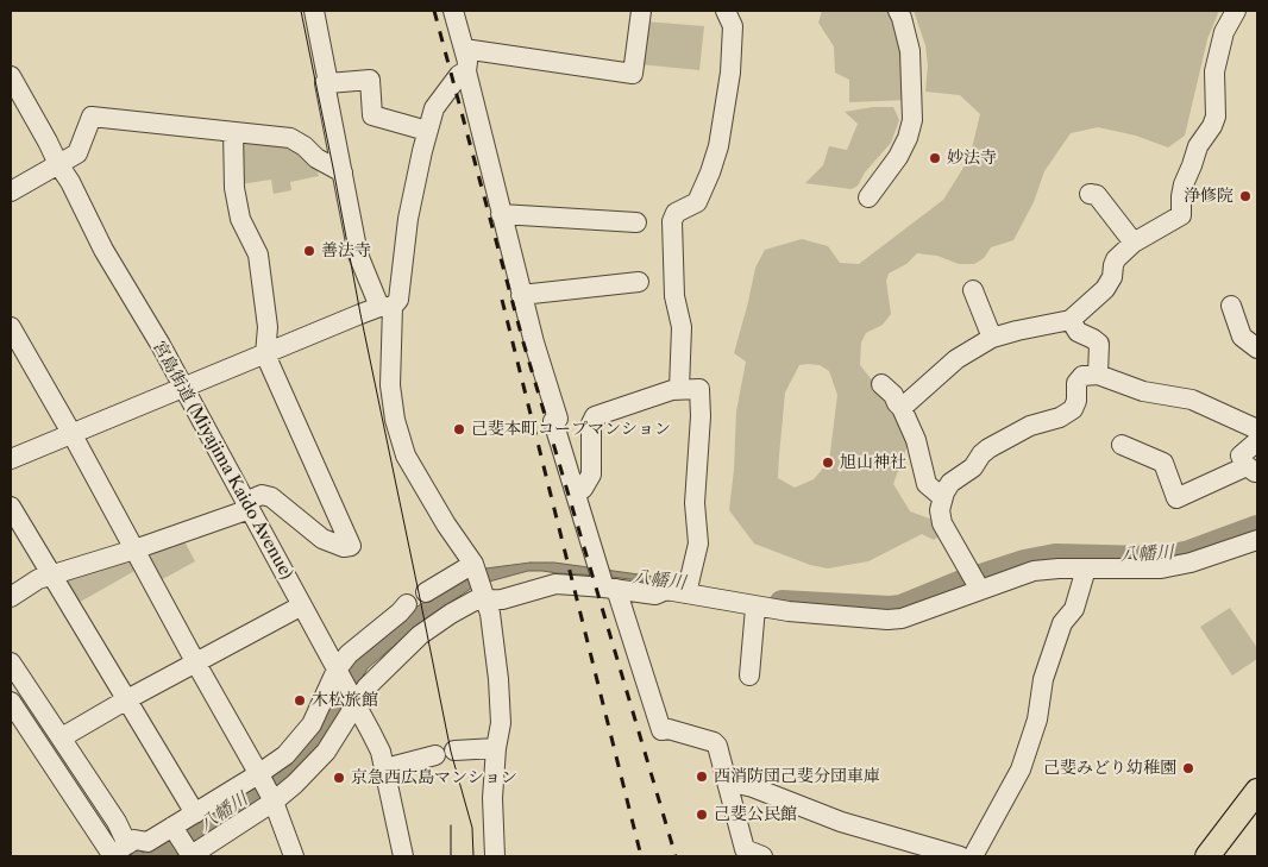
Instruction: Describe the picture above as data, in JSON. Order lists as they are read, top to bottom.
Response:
{
  "streets": {
    "street": ["宮島街道 (Miyajima Kaido Avenue)"]
  },
  "water": ["八幡川"],
  "places": [
    "妙法寺",
    "浄修院",
    "善法寺",
    "己斐本町コープマンション",
    "旭山神社",
    "木松旅館",
    "己斐みどり幼稚園",
    "西消防団己斐分団車庫",
    "京急西広島マンション",
    "己斐公民館"
  ]
}
